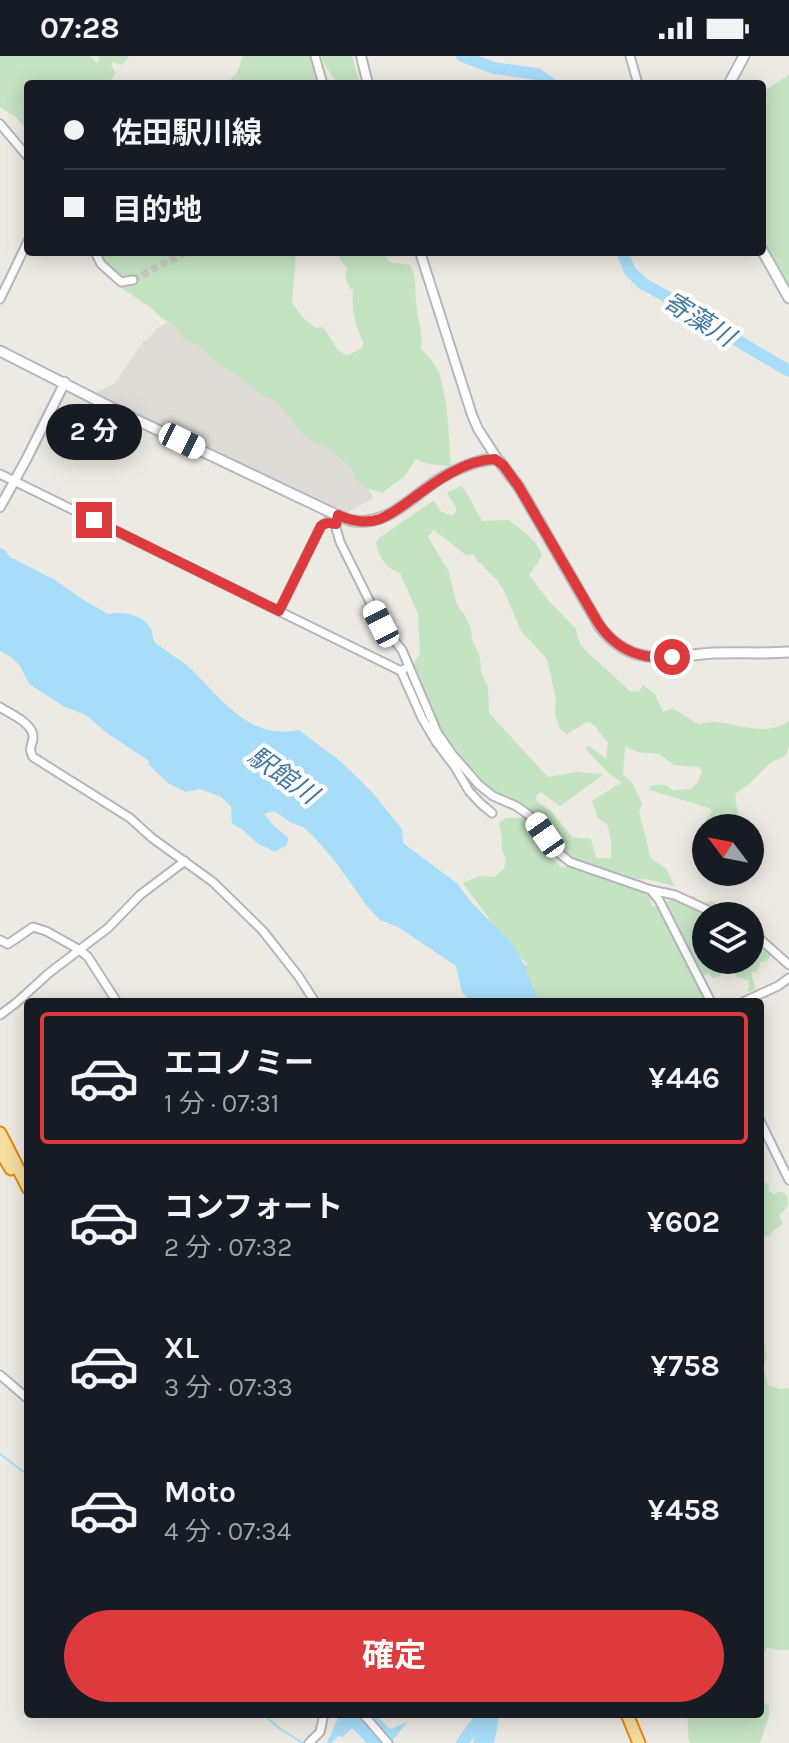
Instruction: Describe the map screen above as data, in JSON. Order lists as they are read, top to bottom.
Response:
{
  "water": ["寄藻川", "駅館川"],
  "north": "top left",
  "page": {
    "status": "07:28",
    "banner": ["佐田駅川線", "目的地"],
    "bubble": "2 分",
    "list": [
      {
        "name": "エコノミー",
        "note": "1 分 · 07:31",
        "value": "¥446"
      },
      {
        "name": "コンフォート",
        "note": "2 分 · 07:32",
        "value": "¥602"
      },
      {
        "name": "XL",
        "note": "3 分 · 07:33",
        "value": "¥758"
      },
      {
        "name": "Moto",
        "note": "4 分 · 07:34",
        "value": "¥458"
      }
    ],
    "buttons": "確定"
  }
}
